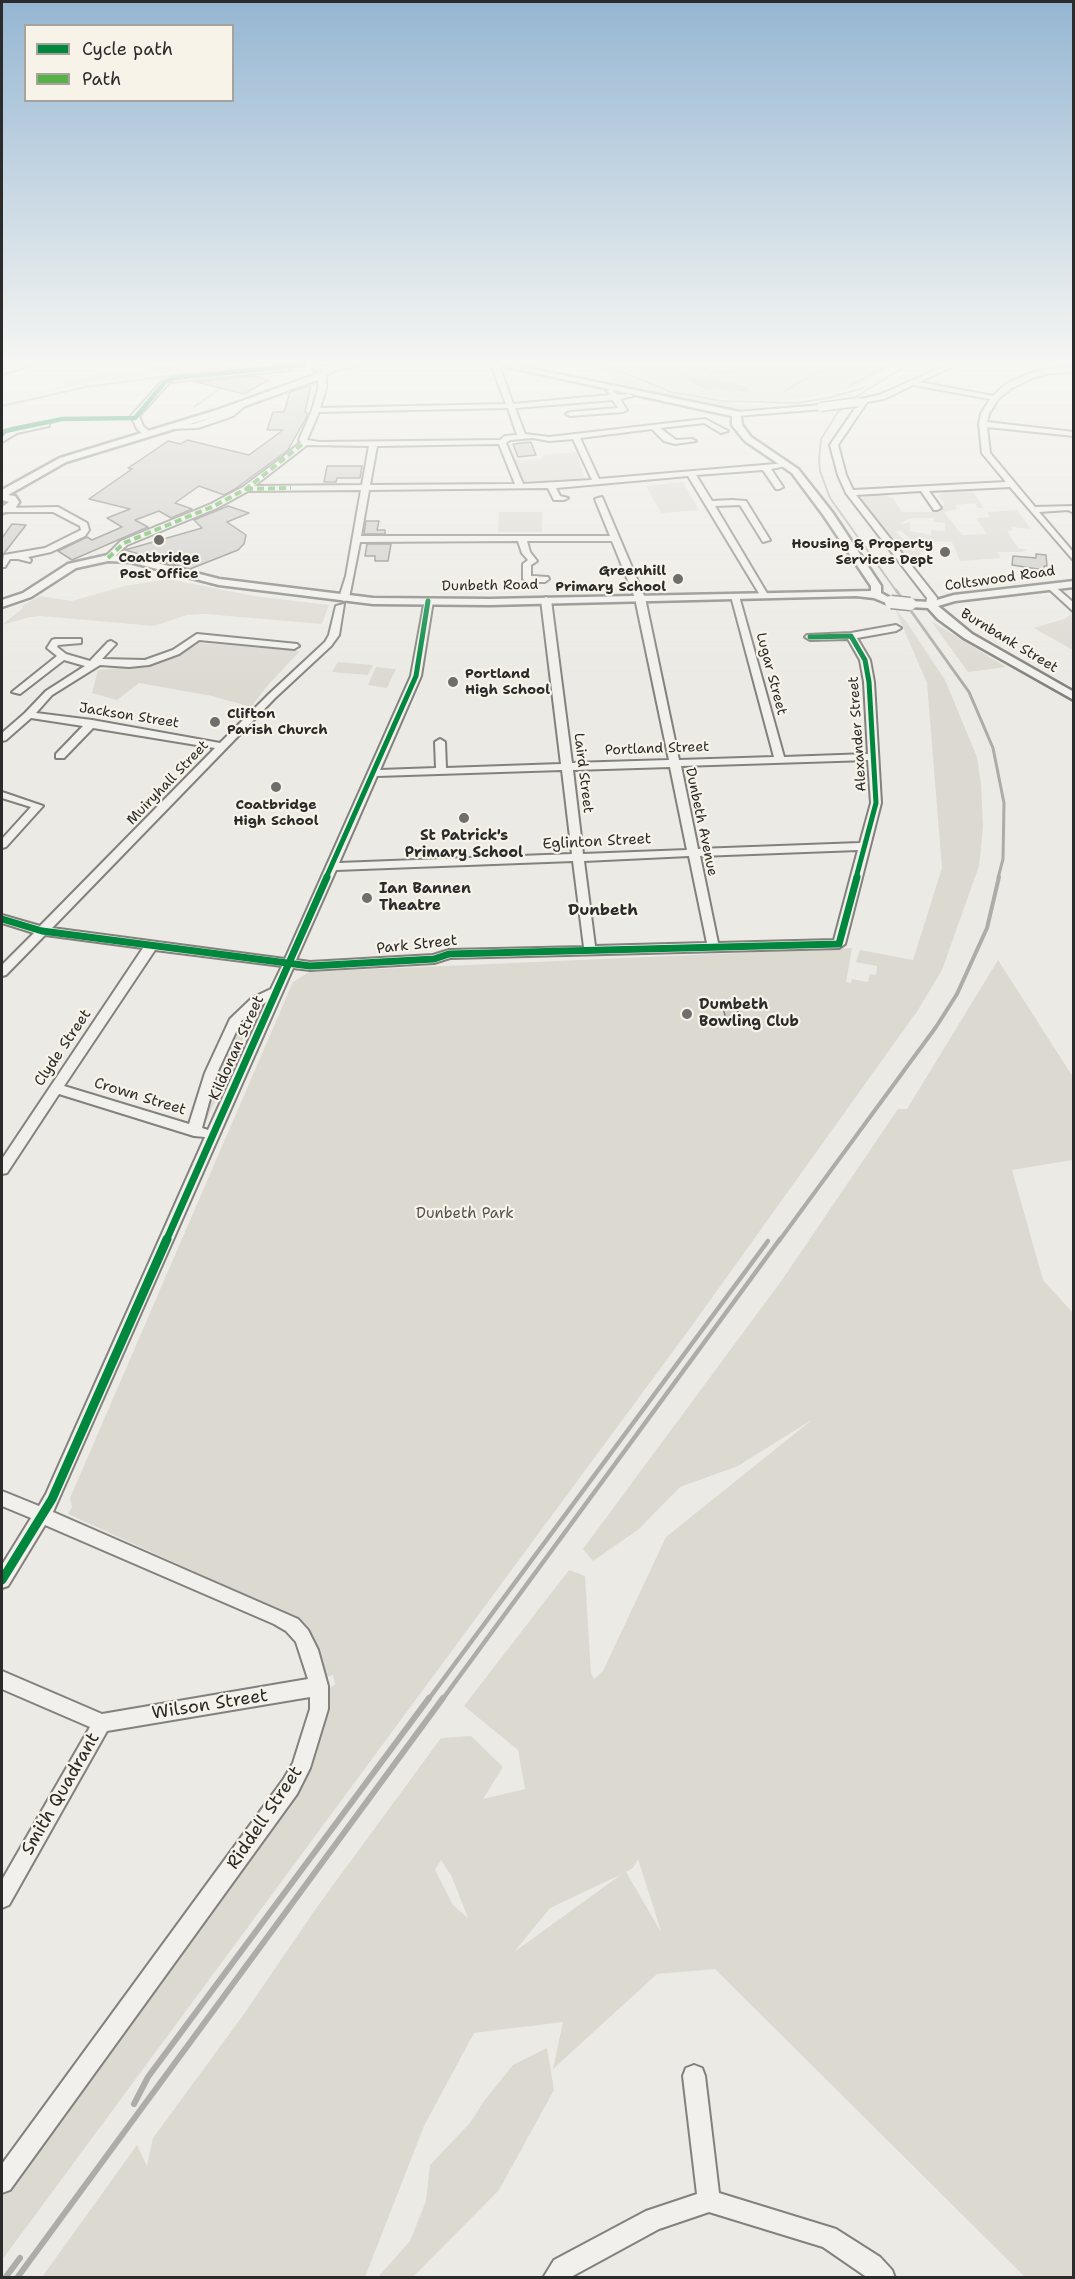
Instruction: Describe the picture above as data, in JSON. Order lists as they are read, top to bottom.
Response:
{
  "streets": {
    "main road": ["Coltswood Road", "Dunbeth Road", "Burnbank Street"],
    "street": [
      "Lugar Street",
      "Jackson Street",
      "Alexander Street",
      "Portland Street",
      "Laird Street",
      "Muiryhall Street",
      "Dunbeth Avenue",
      "Eglinton Street",
      "Park Street",
      "Clyde Street",
      "Kildonan Street",
      "Crown Street",
      "Wilson Street",
      "Smith Quadrant",
      "Riddell Street"
    ]
  },
  "crossings": [
    ["Coltswood Road", "Dunbeth Road"],
    ["Coltswood Road", "Burnbank Street"],
    ["Dunbeth Road", "Lugar Street"],
    ["Dunbeth Road", "Laird Street"],
    ["Dunbeth Road", "Muiryhall Street"],
    ["Dunbeth Road", "Dunbeth Avenue"],
    ["Dunbeth Road", "Kildonan Street"],
    ["Lugar Street", "Portland Street"],
    ["Jackson Street", "Muiryhall Street"],
    ["Alexander Street", "Portland Street"],
    ["Alexander Street", "Eglinton Street"],
    ["Alexander Street", "Park Street"],
    ["Portland Street", "Laird Street"],
    ["Portland Street", "Dunbeth Avenue"],
    ["Portland Street", "Kildonan Street"],
    ["Laird Street", "Eglinton Street"],
    ["Laird Street", "Park Street"],
    ["Muiryhall Street", "Park Street"],
    ["Dunbeth Avenue", "Eglinton Street"],
    ["Dunbeth Avenue", "Park Street"],
    ["Eglinton Street", "Kildonan Street"],
    ["Park Street", "Clyde Street"],
    ["Park Street", "Kildonan Street"],
    ["Clyde Street", "Crown Street"],
    ["Kildonan Street", "Crown Street"],
    ["Kildonan Street", "Riddell Street"],
    ["Wilson Street", "Smith Quadrant"],
    ["Wilson Street", "Riddell Street"]
  ],
  "districts": ["Dunbeth"],
  "parks": ["Dunbeth Park"],
  "places": [
    "Coatbridge Post Office",
    "Housing & Property Services Dept",
    "Greenhill Primary School",
    "Portland High School",
    "Clifton Parish Church",
    "Coatbridge High School",
    "St Patrick's Primary School",
    "Ian Bannen Theatre",
    "Dumbeth Bowling Club"
  ],
  "legend": ["Cycle path", "Path"]
}
